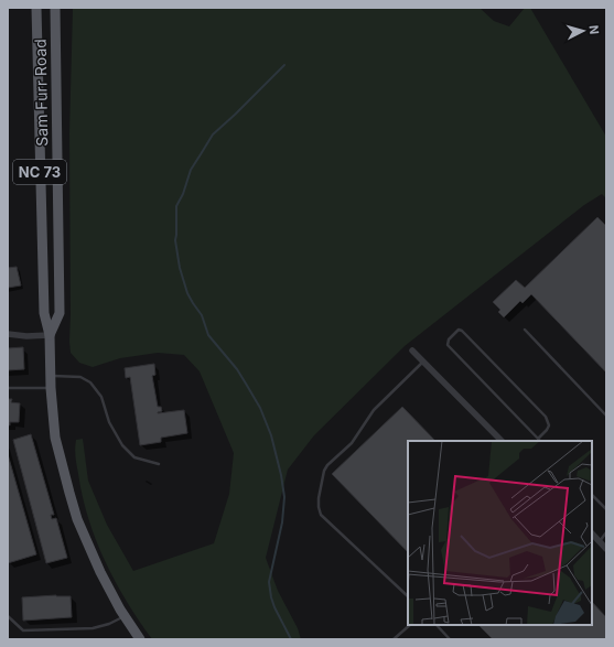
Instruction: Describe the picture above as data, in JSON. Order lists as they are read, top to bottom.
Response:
{
  "streets": {
    "main road": ["Sam Furr Road", "NC 73"]
  },
  "north": "right"
}
